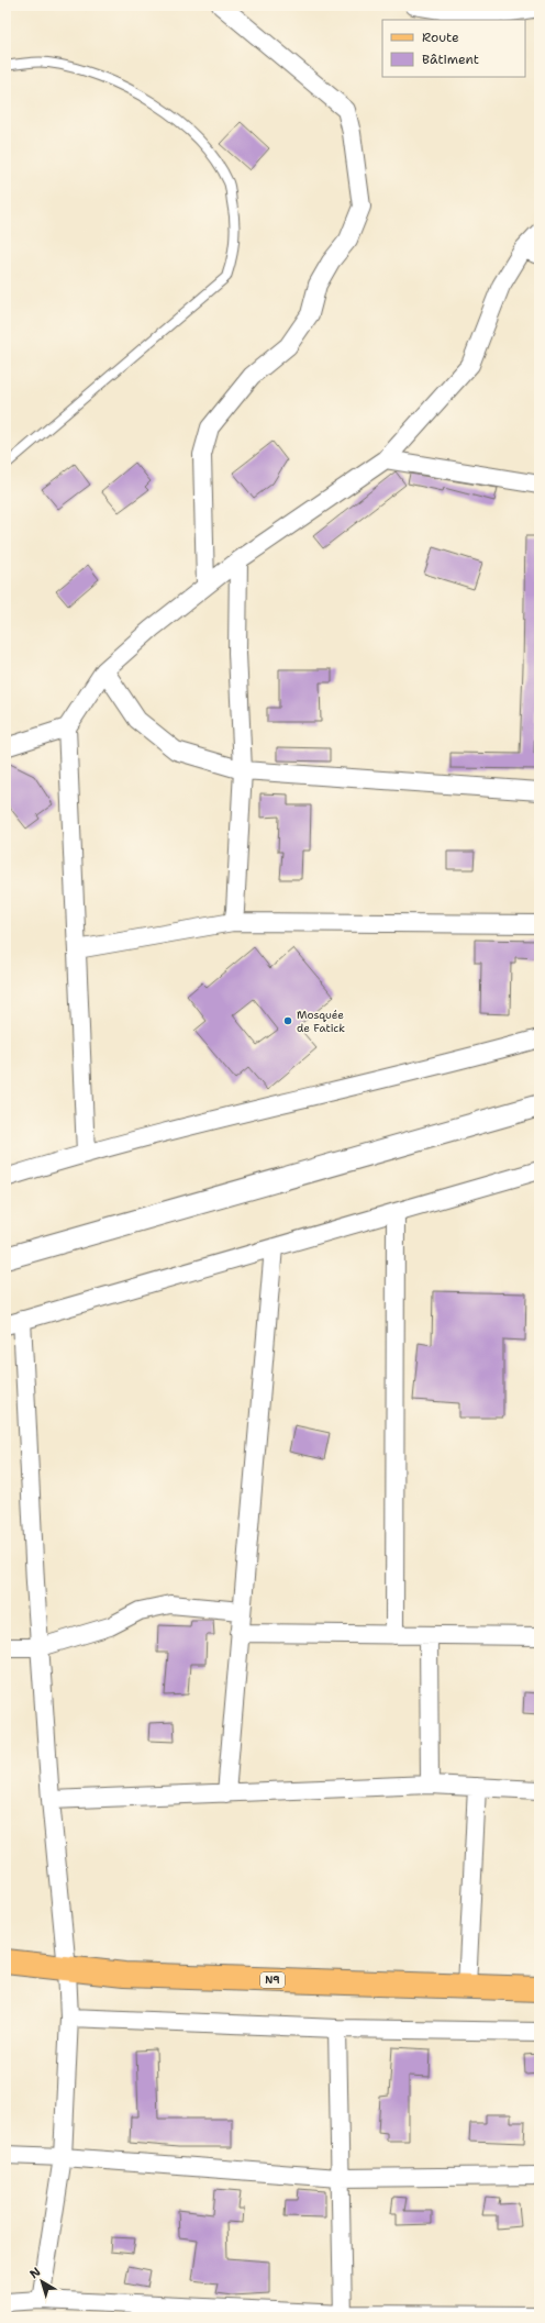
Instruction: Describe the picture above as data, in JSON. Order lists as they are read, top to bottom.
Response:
{
  "streets": {
    "main road": ["N9"]
  },
  "places": ["Mosquée de Fatick"],
  "legend": ["Route", "Bâtiment"],
  "north": "top left"
}
